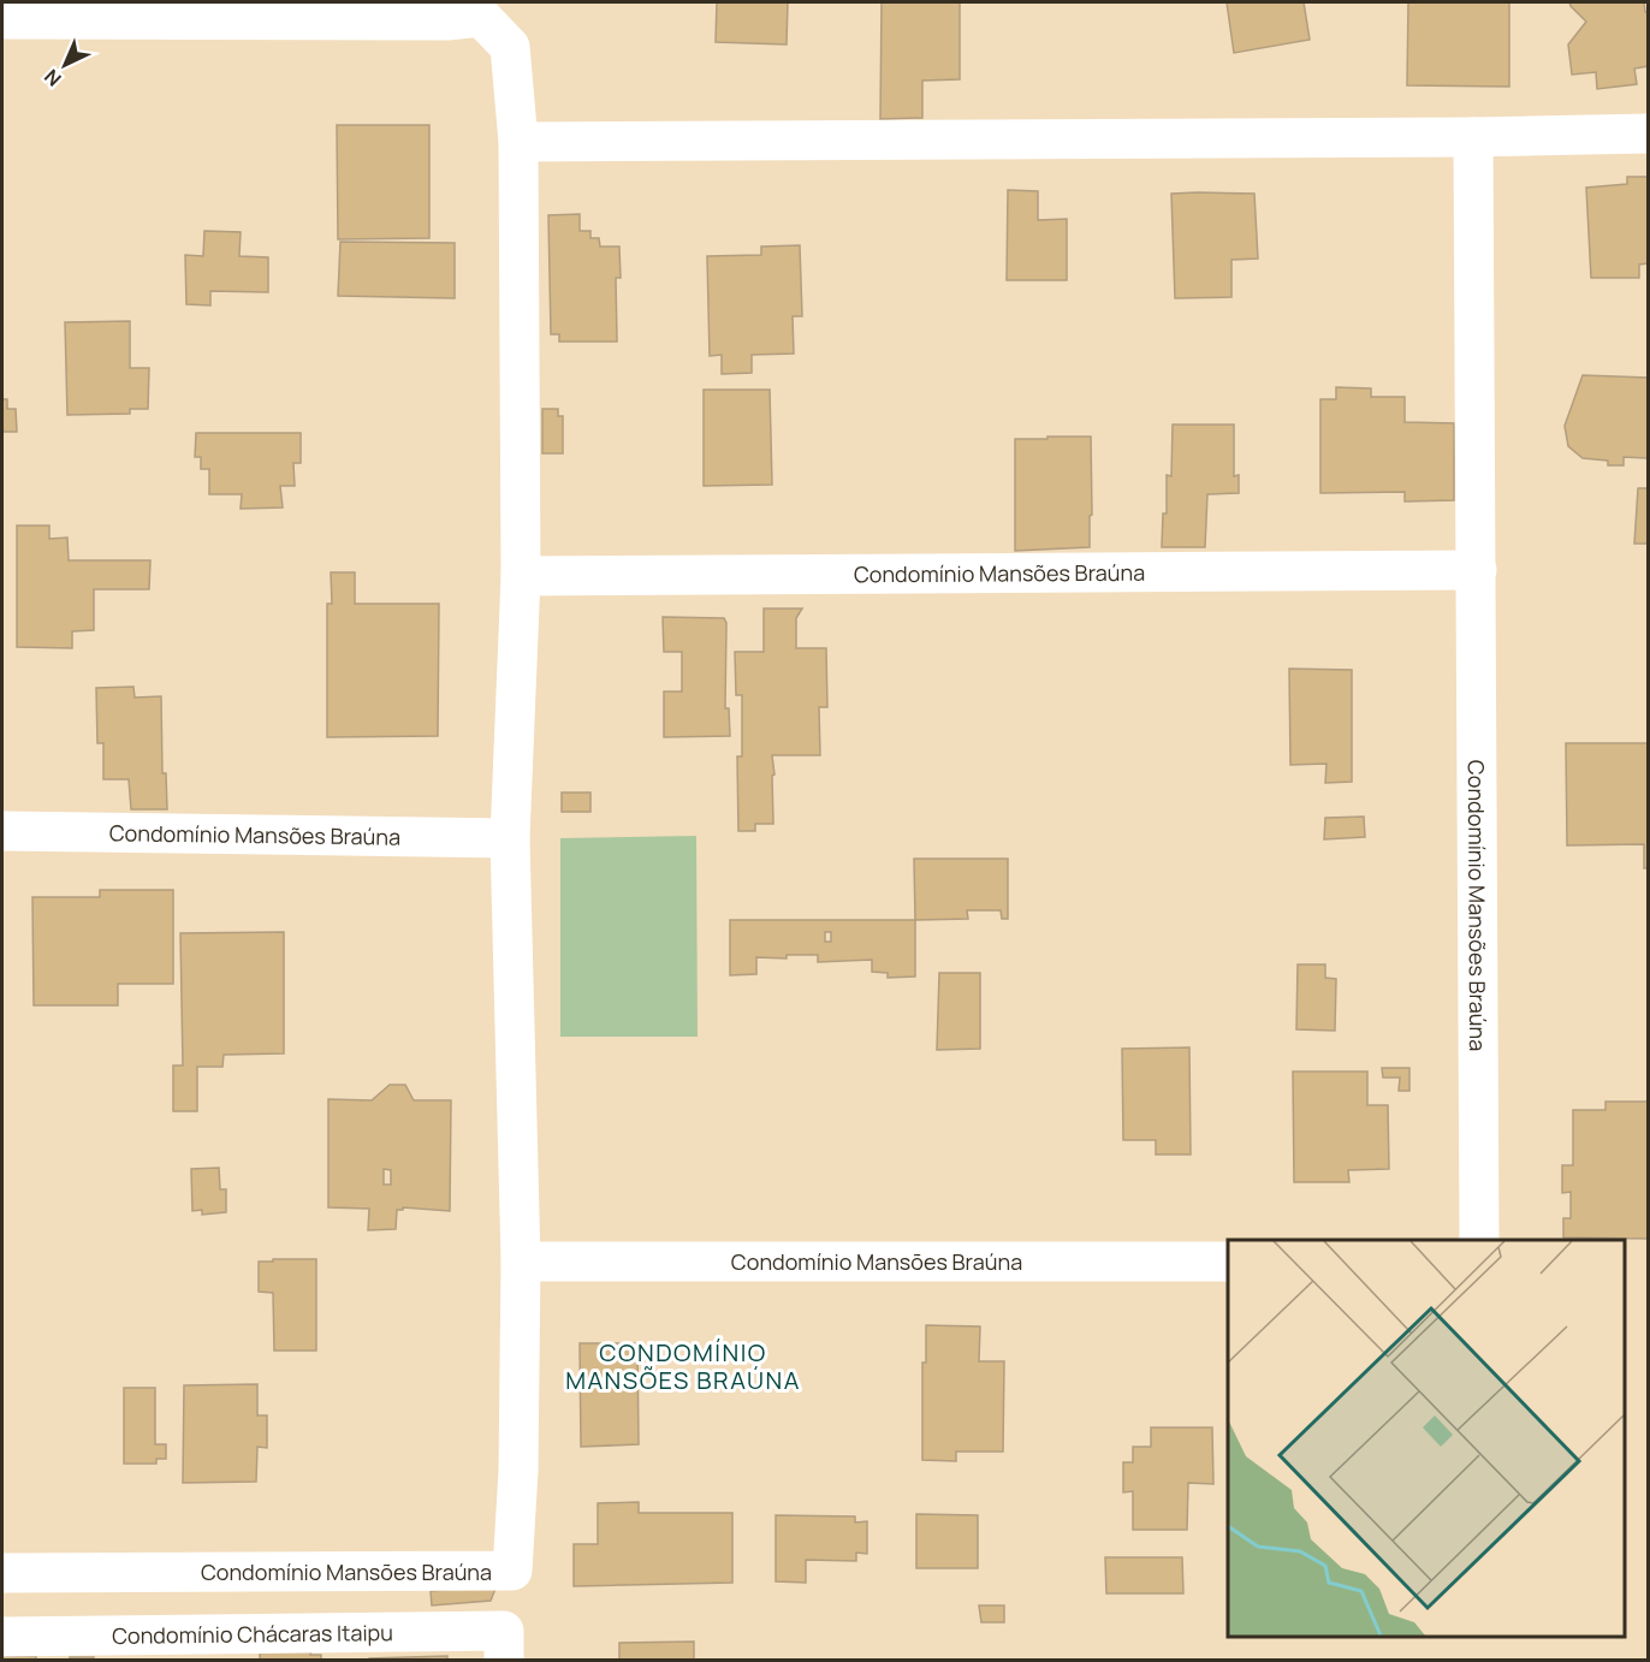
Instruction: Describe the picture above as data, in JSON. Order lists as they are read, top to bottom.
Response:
{
  "streets": {
    "street": ["Condomínio Mansões Braúna", "Condomínio Chácaras Itaipu"]
  },
  "districts": ["CONDOMÍNIO MANSÕES BRAÚNA"],
  "north": "bottom left"
}
